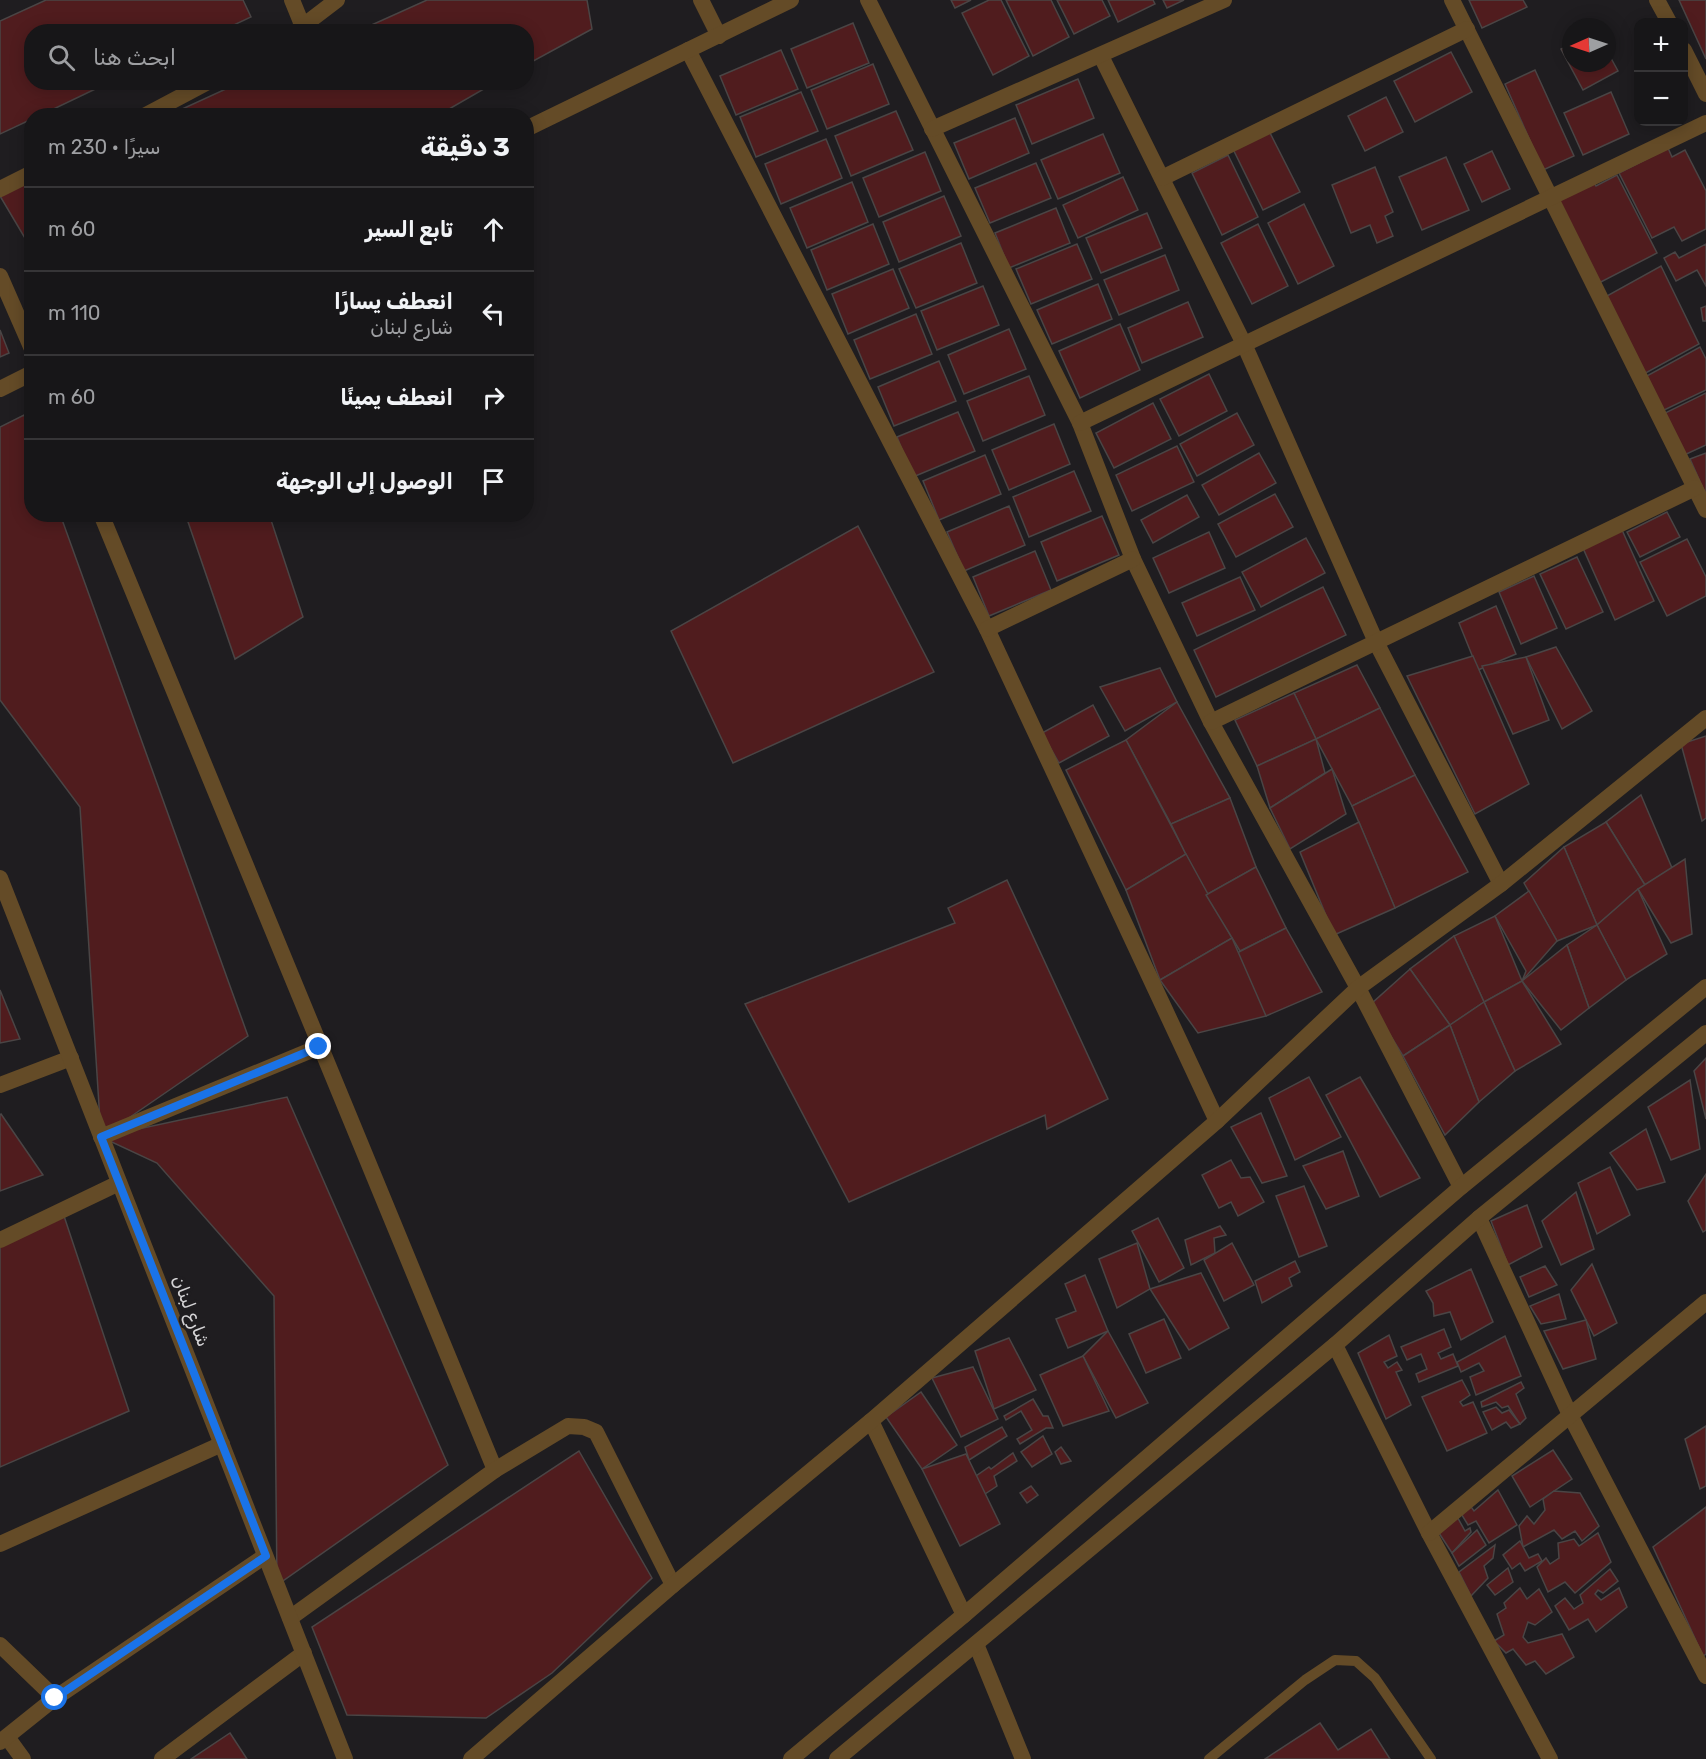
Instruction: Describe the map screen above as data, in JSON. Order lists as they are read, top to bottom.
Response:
{
  "streets": {
    "street": ["شارع لبنان"]
  },
  "north": "left",
  "page": {
    "map_buttons": ["+", "−"],
    "search": "ابحث هنا",
    "heading": ["3 دقيقة", "سيرًا · 230 m"],
    "list": [
      ["تابع السير", "60 m"],
      ["انعطف يسارًا", "شارع لبنان", "110 m"],
      ["انعطف يمينًا", "60 m"],
      "الوصول إلى الوجهة"
    ]
  }
}
